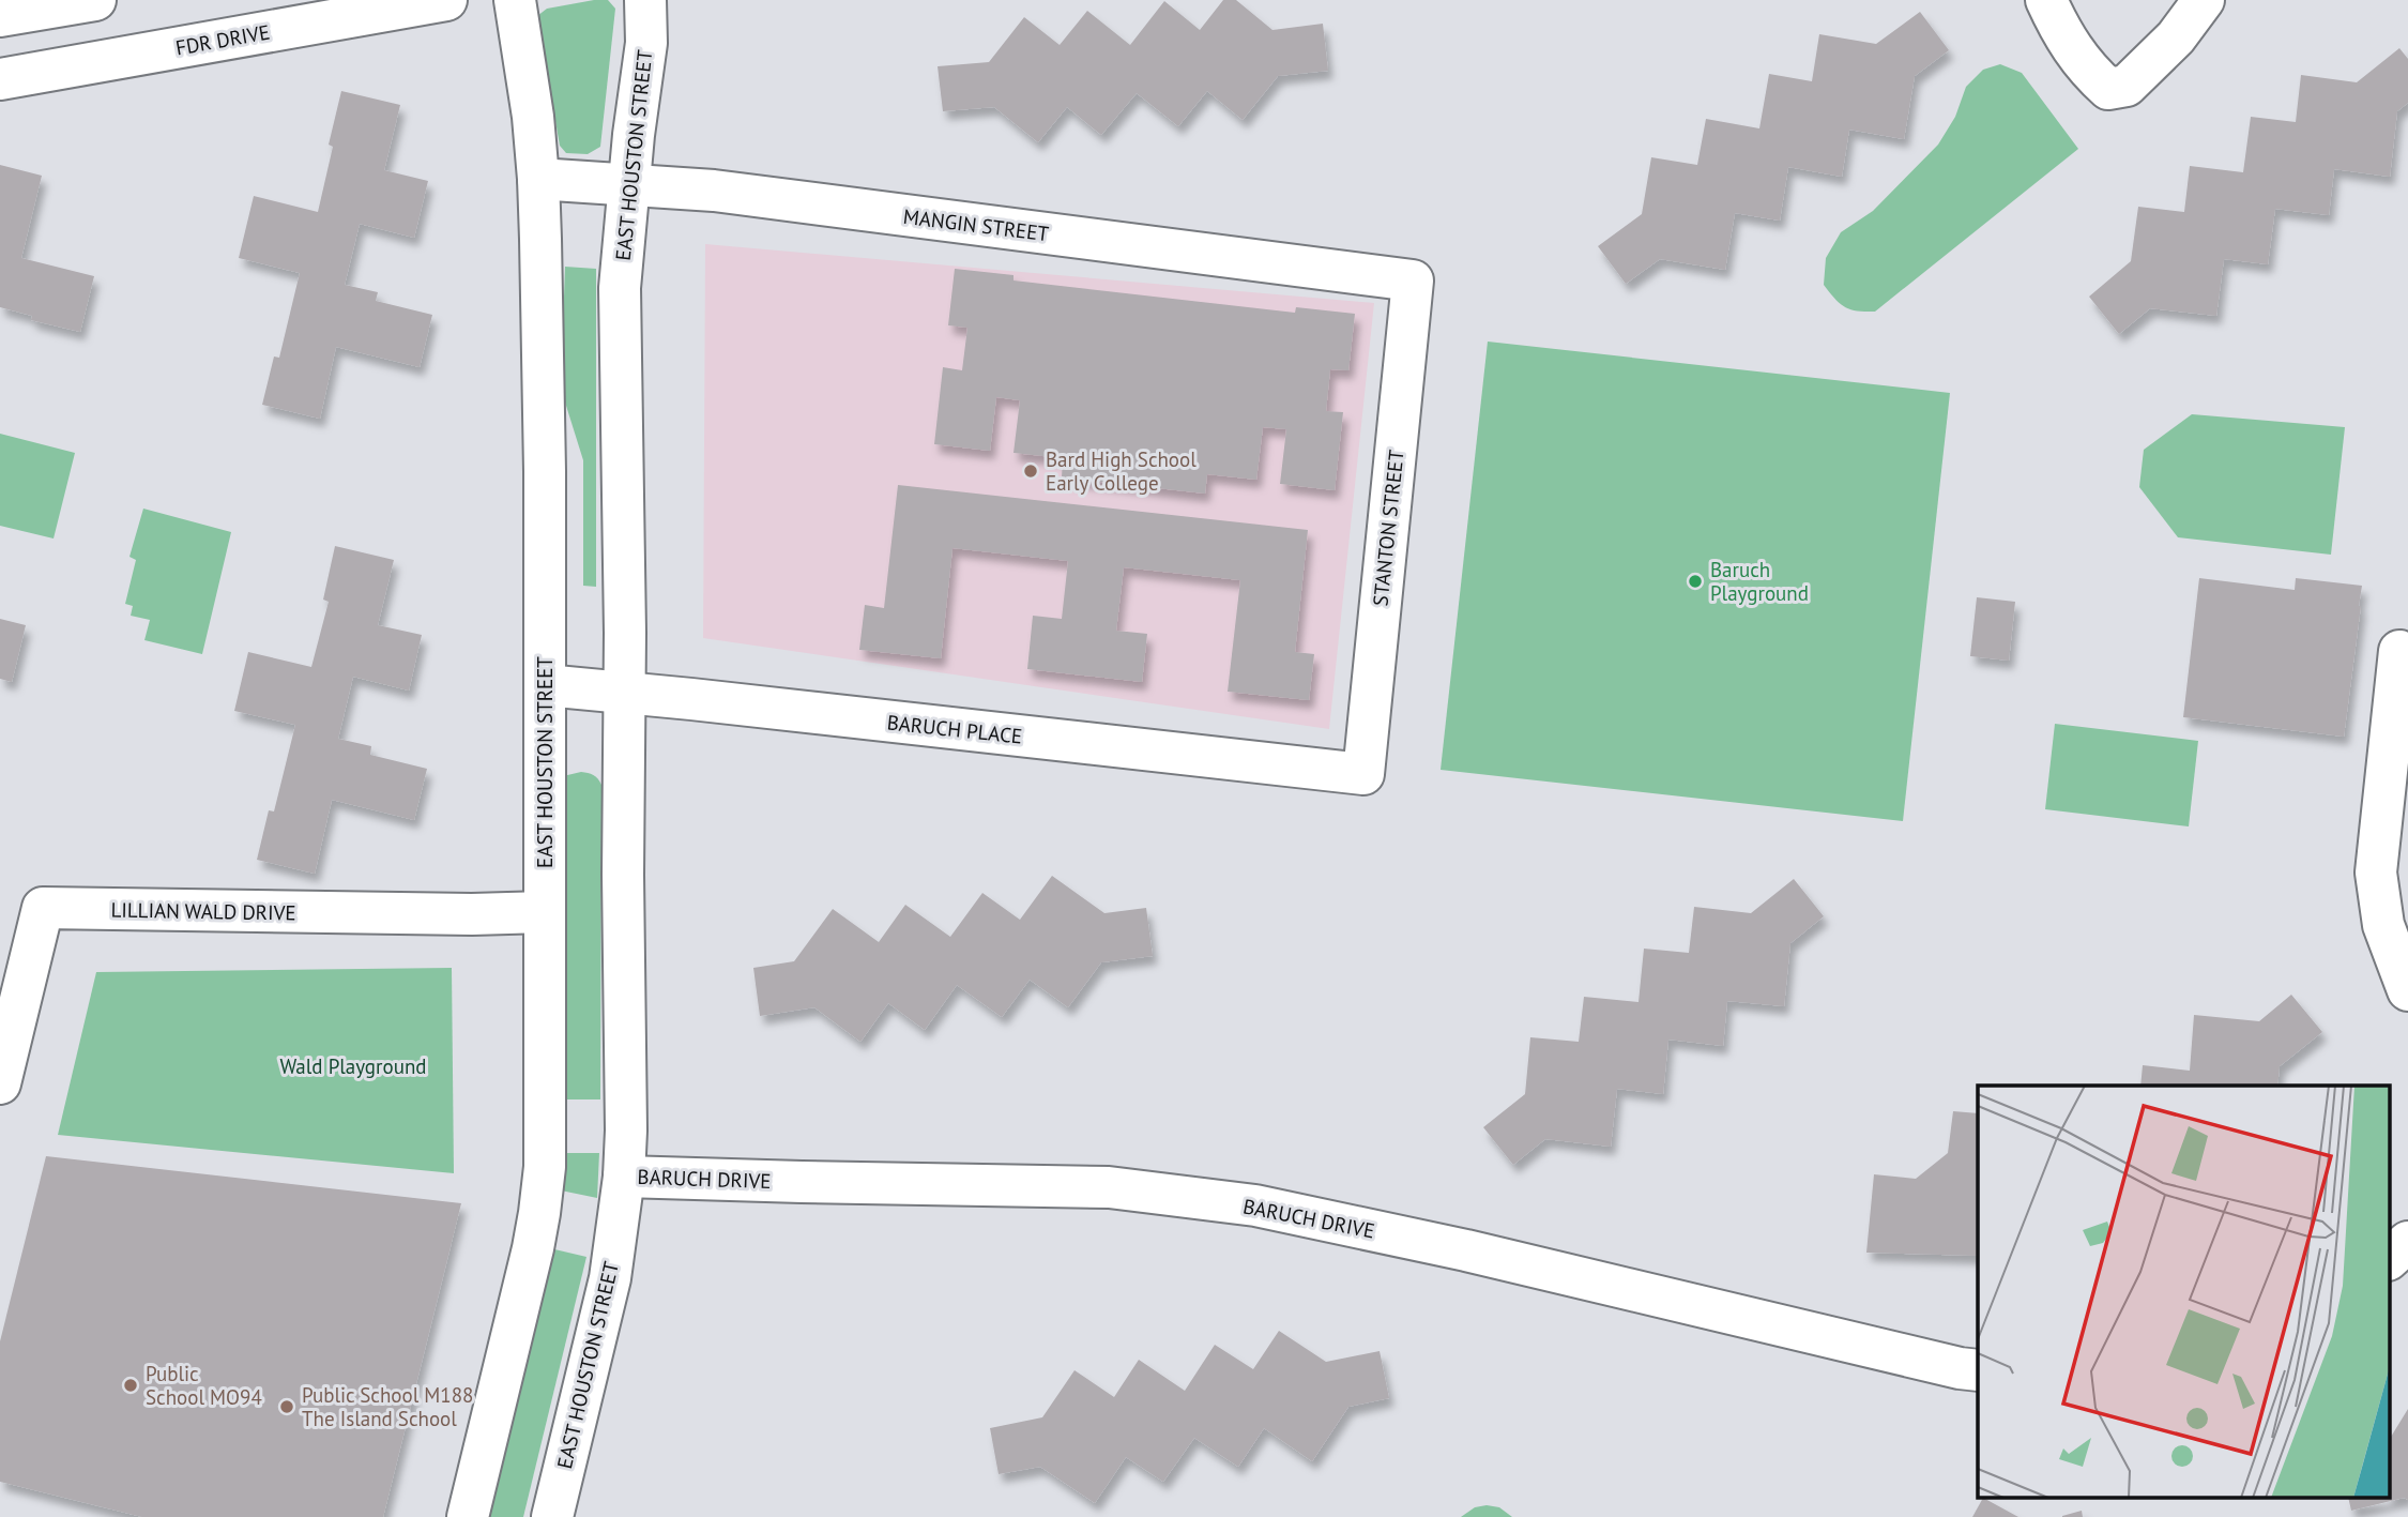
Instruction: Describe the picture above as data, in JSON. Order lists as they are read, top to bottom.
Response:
{
  "streets": {
    "main road": [
      "FDR DRIVE",
      "EAST HOUSTON STREET",
      "MANGIN STREET",
      "STANTON STREET",
      "BARUCH PLACE",
      "LILLIAN WALD DRIVE",
      "BARUCH DRIVE"
    ]
  },
  "crossings": [
    ["EAST HOUSTON STREET", "MANGIN STREET"],
    ["EAST HOUSTON STREET", "BARUCH PLACE"],
    ["EAST HOUSTON STREET", "LILLIAN WALD DRIVE"],
    ["EAST HOUSTON STREET", "BARUCH DRIVE"],
    ["MANGIN STREET", "STANTON STREET"],
    ["STANTON STREET", "BARUCH PLACE"]
  ],
  "parks": ["Wald Playground"],
  "places": [
    "Bard High School Early College",
    "Baruch Playground",
    "Public School MO94",
    "Public School M188 The Island School"
  ]
}
